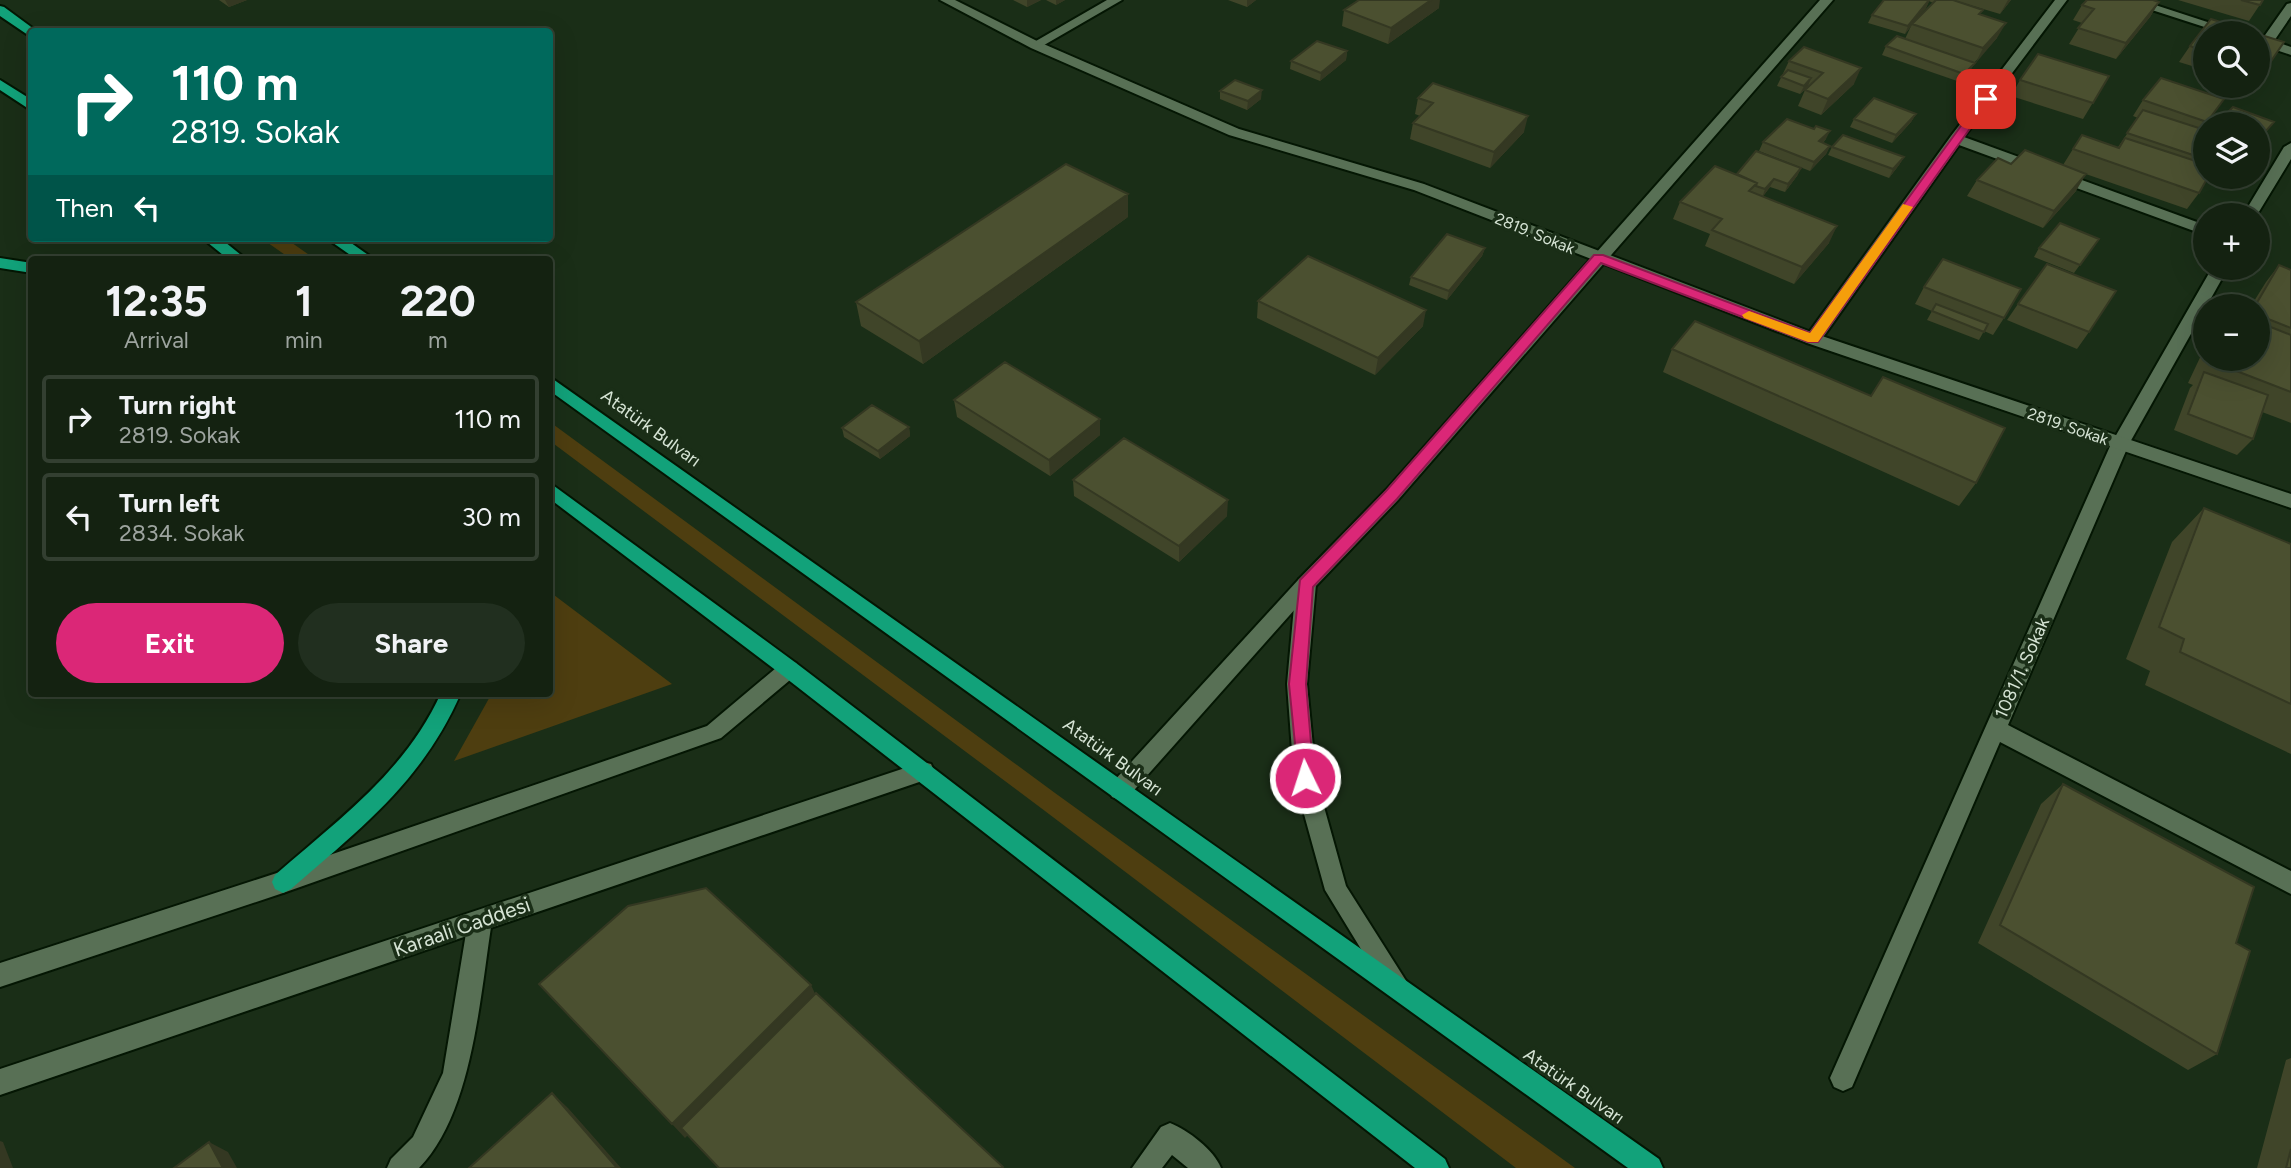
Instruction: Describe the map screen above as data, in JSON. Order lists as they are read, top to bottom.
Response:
{
  "streets": {
    "highway": ["Atatürk Bulvarı"],
    "main road": ["2819. Sokak"],
    "street": ["1081/1. Sokak", "Karaali Caddesi"]
  },
  "crossings": [
    ["2819. Sokak", "1081/1. Sokak"]
  ],
  "page": {
    "map_buttons": ["+", "−"],
    "turn": ["110 m", "2819. Sokak"],
    "then": "Then",
    "eta": [
      "12:35",
      "Arrival",
      "1",
      "min",
      "220",
      "m"
    ],
    "list": [
      {
        "name": "Turn right",
        "note": "2819. Sokak",
        "value": "110 m"
      },
      {
        "name": "Turn left",
        "note": "2834. Sokak",
        "value": "30 m"
      }
    ],
    "buttons": ["Exit", "Share"]
  }
}
